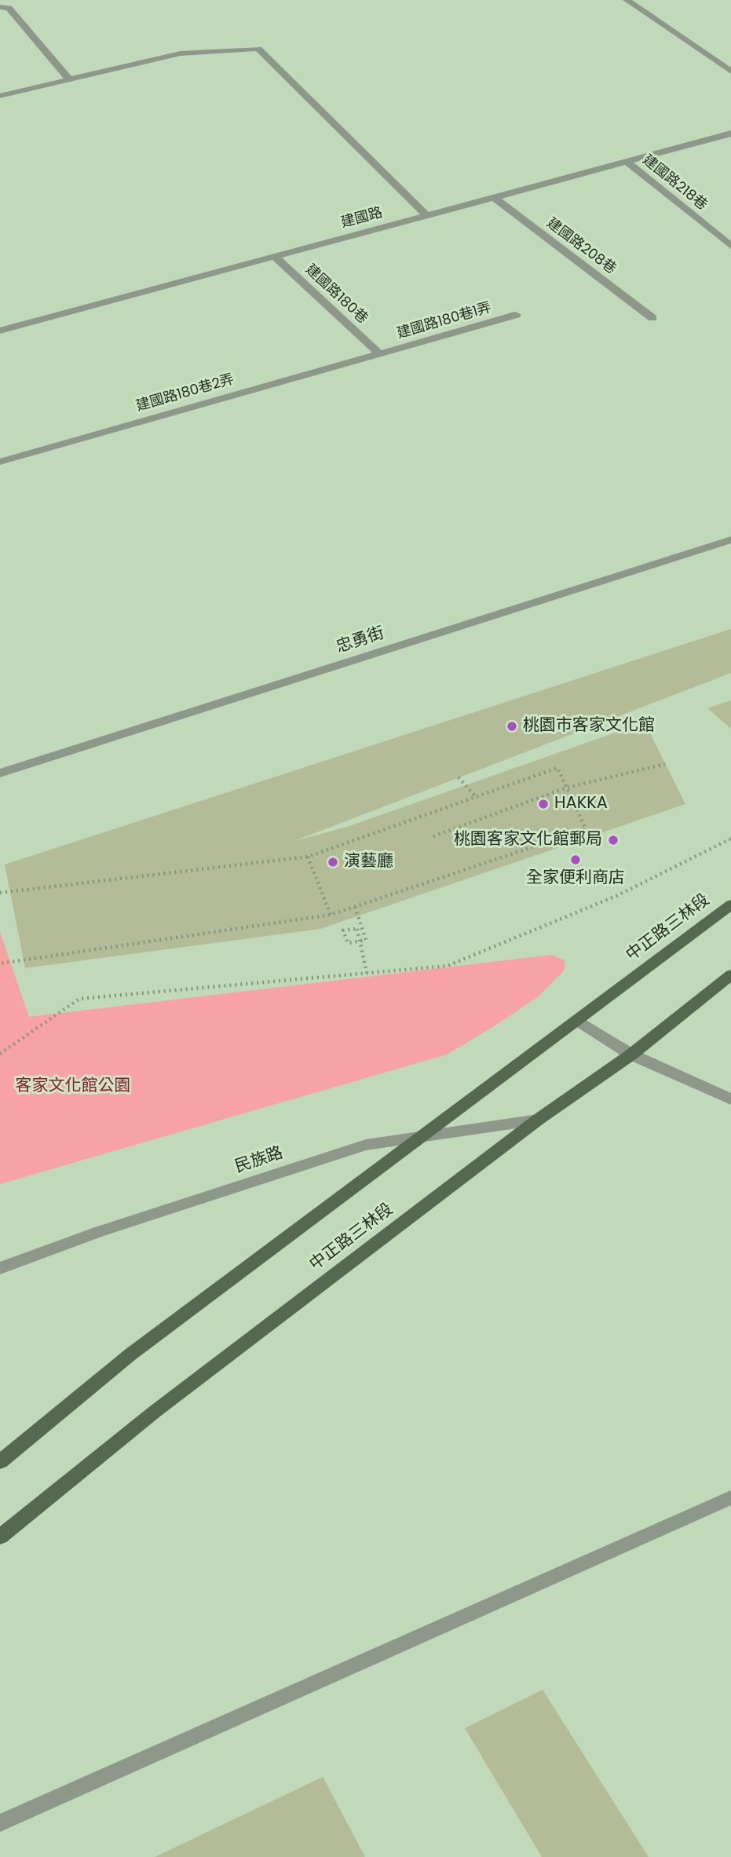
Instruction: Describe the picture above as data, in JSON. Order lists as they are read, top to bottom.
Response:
{
  "streets": {
    "main road": ["中正路三林段"],
    "street": [
      "建國路218巷",
      "建國路",
      "建國路208巷",
      "建國路180巷",
      "建國路180巷1弄",
      "建國路180巷2弄",
      "忠勇街",
      "民族路"
    ]
  },
  "crossings": [
    ["建國路218巷", "建國路"],
    ["建國路", "建國路208巷"],
    ["建國路", "建國路180巷"],
    ["建國路180巷", "建國路180巷1弄"],
    ["建國路180巷", "建國路180巷2弄"],
    ["建國路180巷1弄", "建國路180巷2弄"],
    ["中正路三林段", "民族路"]
  ],
  "parks": ["客家文化館公園"],
  "places": [
    "桃園市客家文化館",
    "HAKKA",
    "桃園客家文化館郵局",
    "全家便利商店",
    "演藝廳"
  ]
}
